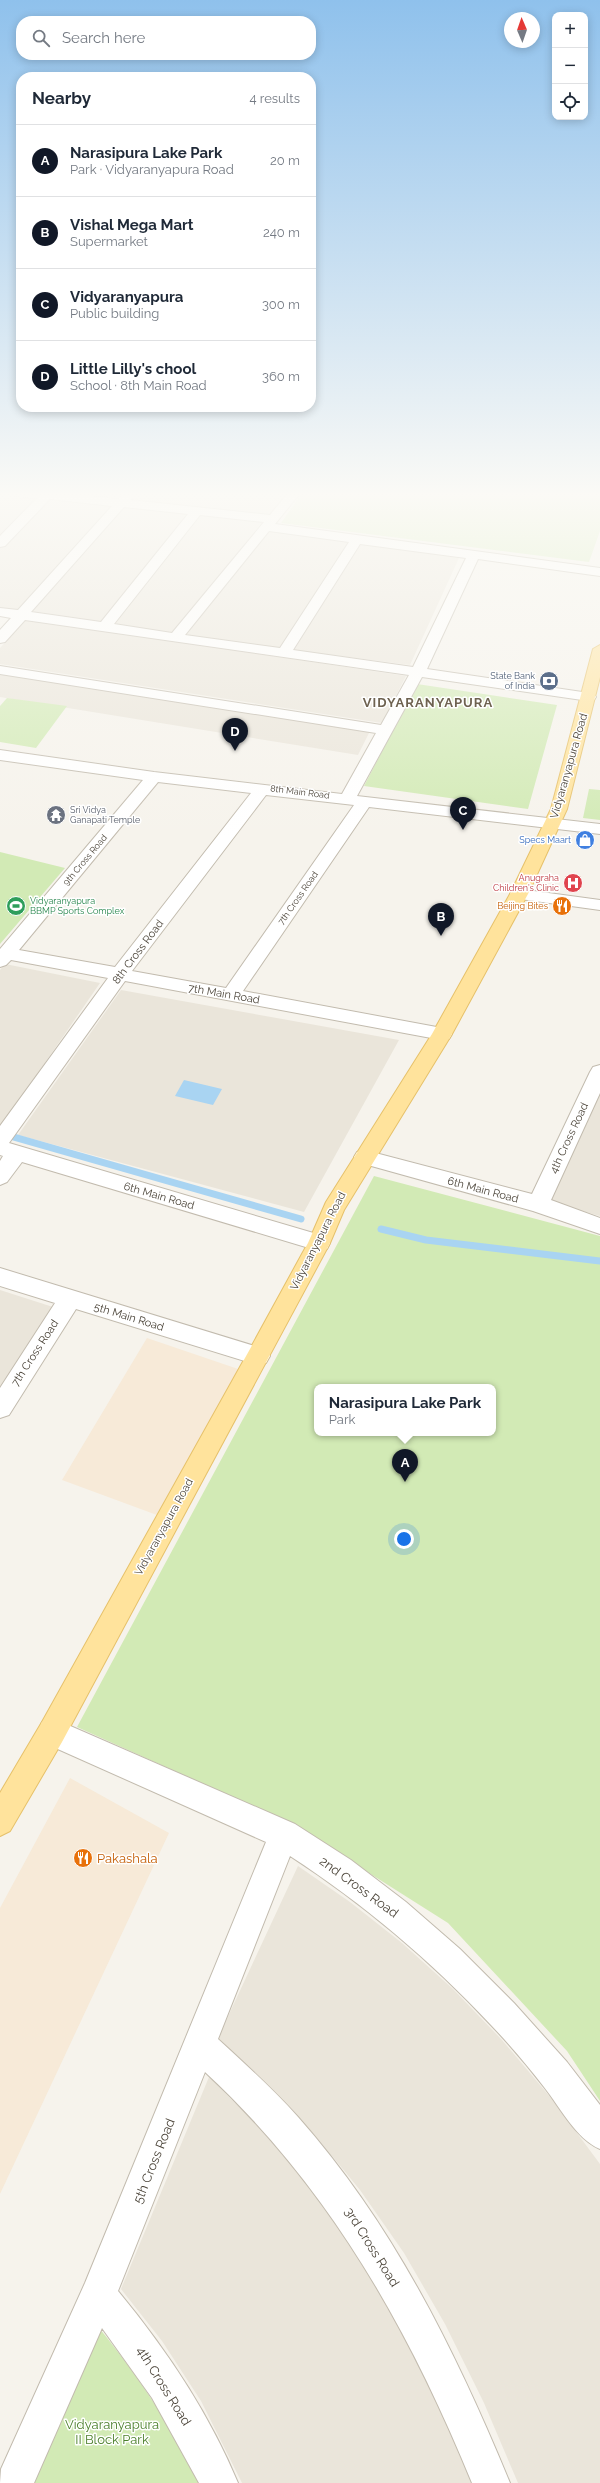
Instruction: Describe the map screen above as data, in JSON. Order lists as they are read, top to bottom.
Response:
{
  "streets": {
    "main road": ["Vidyaranyapura Road"],
    "street": [
      "8th Main Road",
      "9th Cross Road",
      "7th Cross Road",
      "8th Cross Road",
      "7th Main Road",
      "4th Cross Road",
      "6th Main Road",
      "5th Main Road",
      "2nd Cross Road",
      "5th Cross Road",
      "3rd Cross Road"
    ]
  },
  "crossings": [
    ["Vidyaranyapura Road", "8th Main Road"],
    ["Vidyaranyapura Road", "7th Main Road"],
    ["Vidyaranyapura Road", "6th Main Road"],
    ["Vidyaranyapura Road", "5th Main Road"],
    ["Vidyaranyapura Road", "2nd Cross Road"],
    ["8th Main Road", "9th Cross Road"],
    ["8th Main Road", "7th Cross Road"],
    ["8th Main Road", "8th Cross Road"],
    ["9th Cross Road", "7th Main Road"],
    ["7th Cross Road", "7th Main Road"],
    ["7th Cross Road", "5th Main Road"],
    ["8th Cross Road", "7th Main Road"],
    ["8th Cross Road", "6th Main Road"],
    ["4th Cross Road", "6th Main Road"],
    ["4th Cross Road", "5th Cross Road"],
    ["2nd Cross Road", "5th Cross Road"],
    ["5th Cross Road", "3rd Cross Road"]
  ],
  "districts": ["VIDYARANYAPURA"],
  "parks": ["Vidyaranyapura II Block Park"],
  "places": {
    "bank": ["State Bank of India"],
    "temple": ["Sri Vidya Ganapati Temple"],
    "shop": ["Specs Maart"],
    "hospital": ["Anugraha Children's Clinic"],
    "sports": ["Vidyaranyapura BBMP Sports Complex"],
    "restaurant": ["Beijing Bites", "Pakashala"]
  },
  "north": "top",
  "page": {
    "map_buttons": ["+", "−"],
    "search": "Search here",
    "heading": ["Nearby", "4 results"],
    "list": [
      {
        "mark": "A",
        "name": "Narasipura Lake Park",
        "note": "Park · Vidyaranyapura Road",
        "value": "20 m"
      },
      {
        "mark": "B",
        "name": "Vishal Mega Mart",
        "note": "Supermarket",
        "value": "240 m"
      },
      {
        "mark": "C",
        "name": "Vidyaranyapura",
        "note": "Public building",
        "value": "300 m"
      },
      {
        "mark": "D",
        "name": "Little Lilly's chool",
        "note": "School · 8th Main Road",
        "value": "360 m"
      }
    ],
    "pins": [
      "D",
      "C",
      "B",
      "A"
    ],
    "popup": ["Narasipura Lake Park", "Park"]
  }
}
